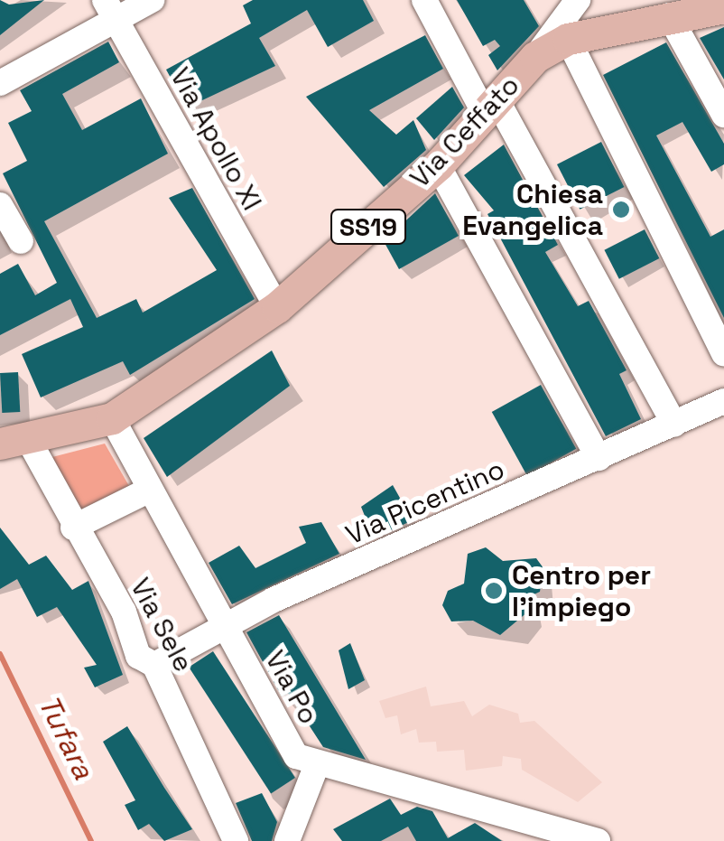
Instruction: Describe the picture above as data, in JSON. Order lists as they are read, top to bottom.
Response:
{
  "streets": {
    "main road": ["Via Ceffato", "SS19"],
    "street": [
      "Via Apollo XI",
      "Via Picentino",
      "Via Sele",
      "Via Po"
    ]
  },
  "crossings": [
    ["Via Ceffato", "Via Apollo XI"],
    ["Via Ceffato", "Via Sele"],
    ["Via Ceffato", "Via Po"],
    ["Via Picentino", "Via Sele"],
    ["Via Picentino", "Via Po"]
  ],
  "water": ["Tufara"],
  "places": ["Chiesa Evangelica", "Centro per l'impiego"]
}
